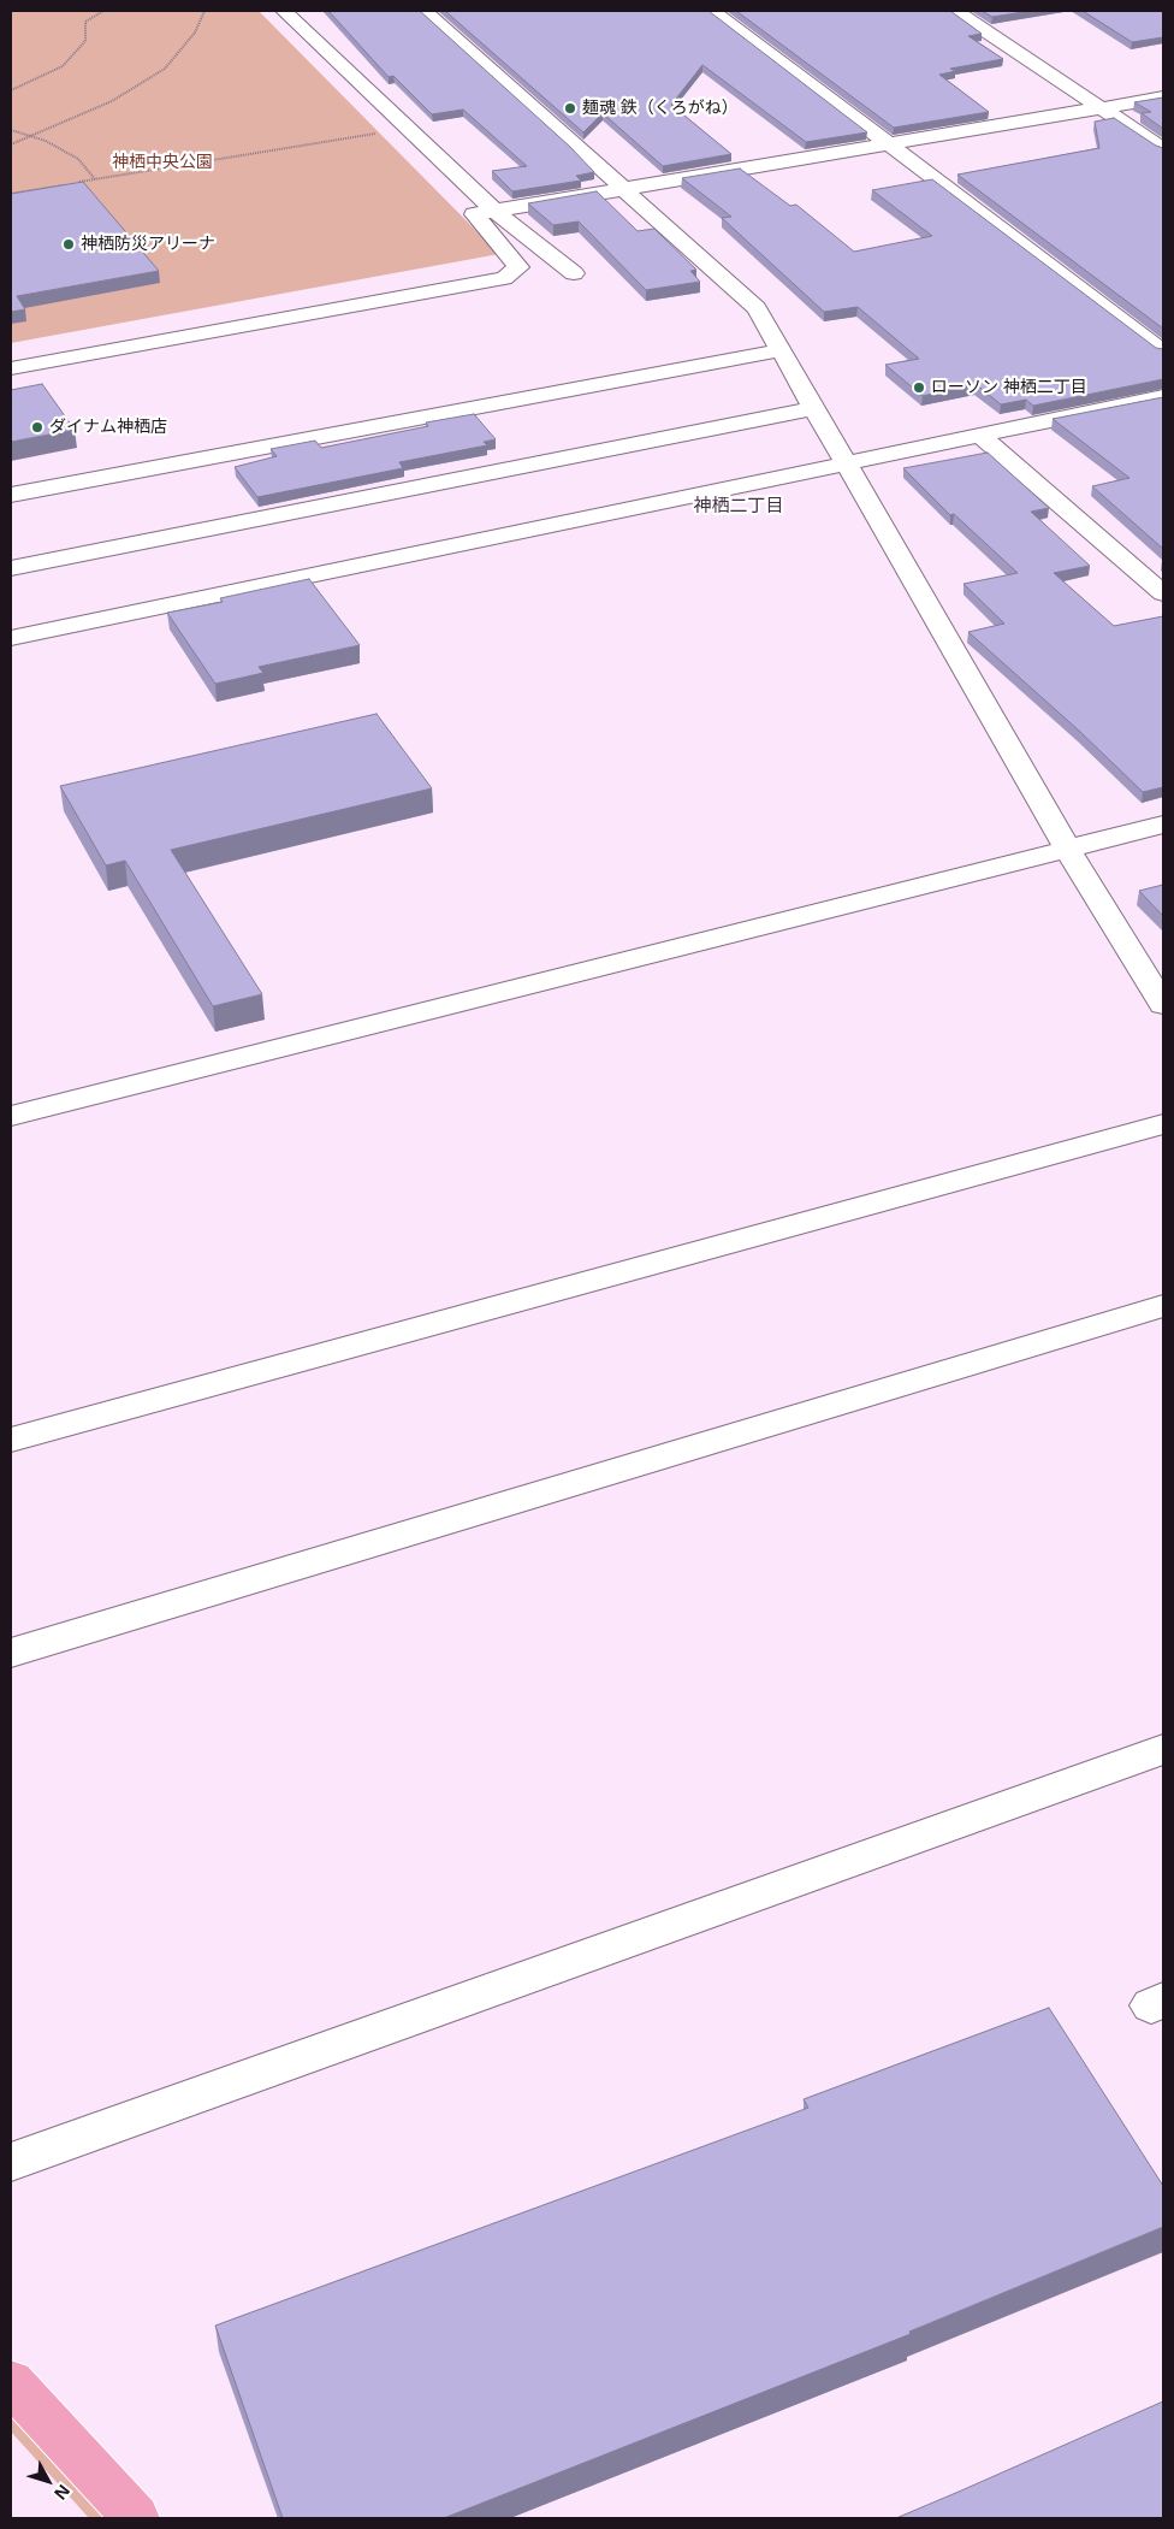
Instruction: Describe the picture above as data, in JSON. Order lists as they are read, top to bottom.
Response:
{
  "districts": ["神栖二丁目"],
  "parks": ["神栖中央公園"],
  "places": [
    "麺魂 鉄（くろがね）",
    "神栖防災アリーナ",
    "ローソン 神栖二丁目",
    "ダイナム神栖店"
  ],
  "north": "bottom right"
}
